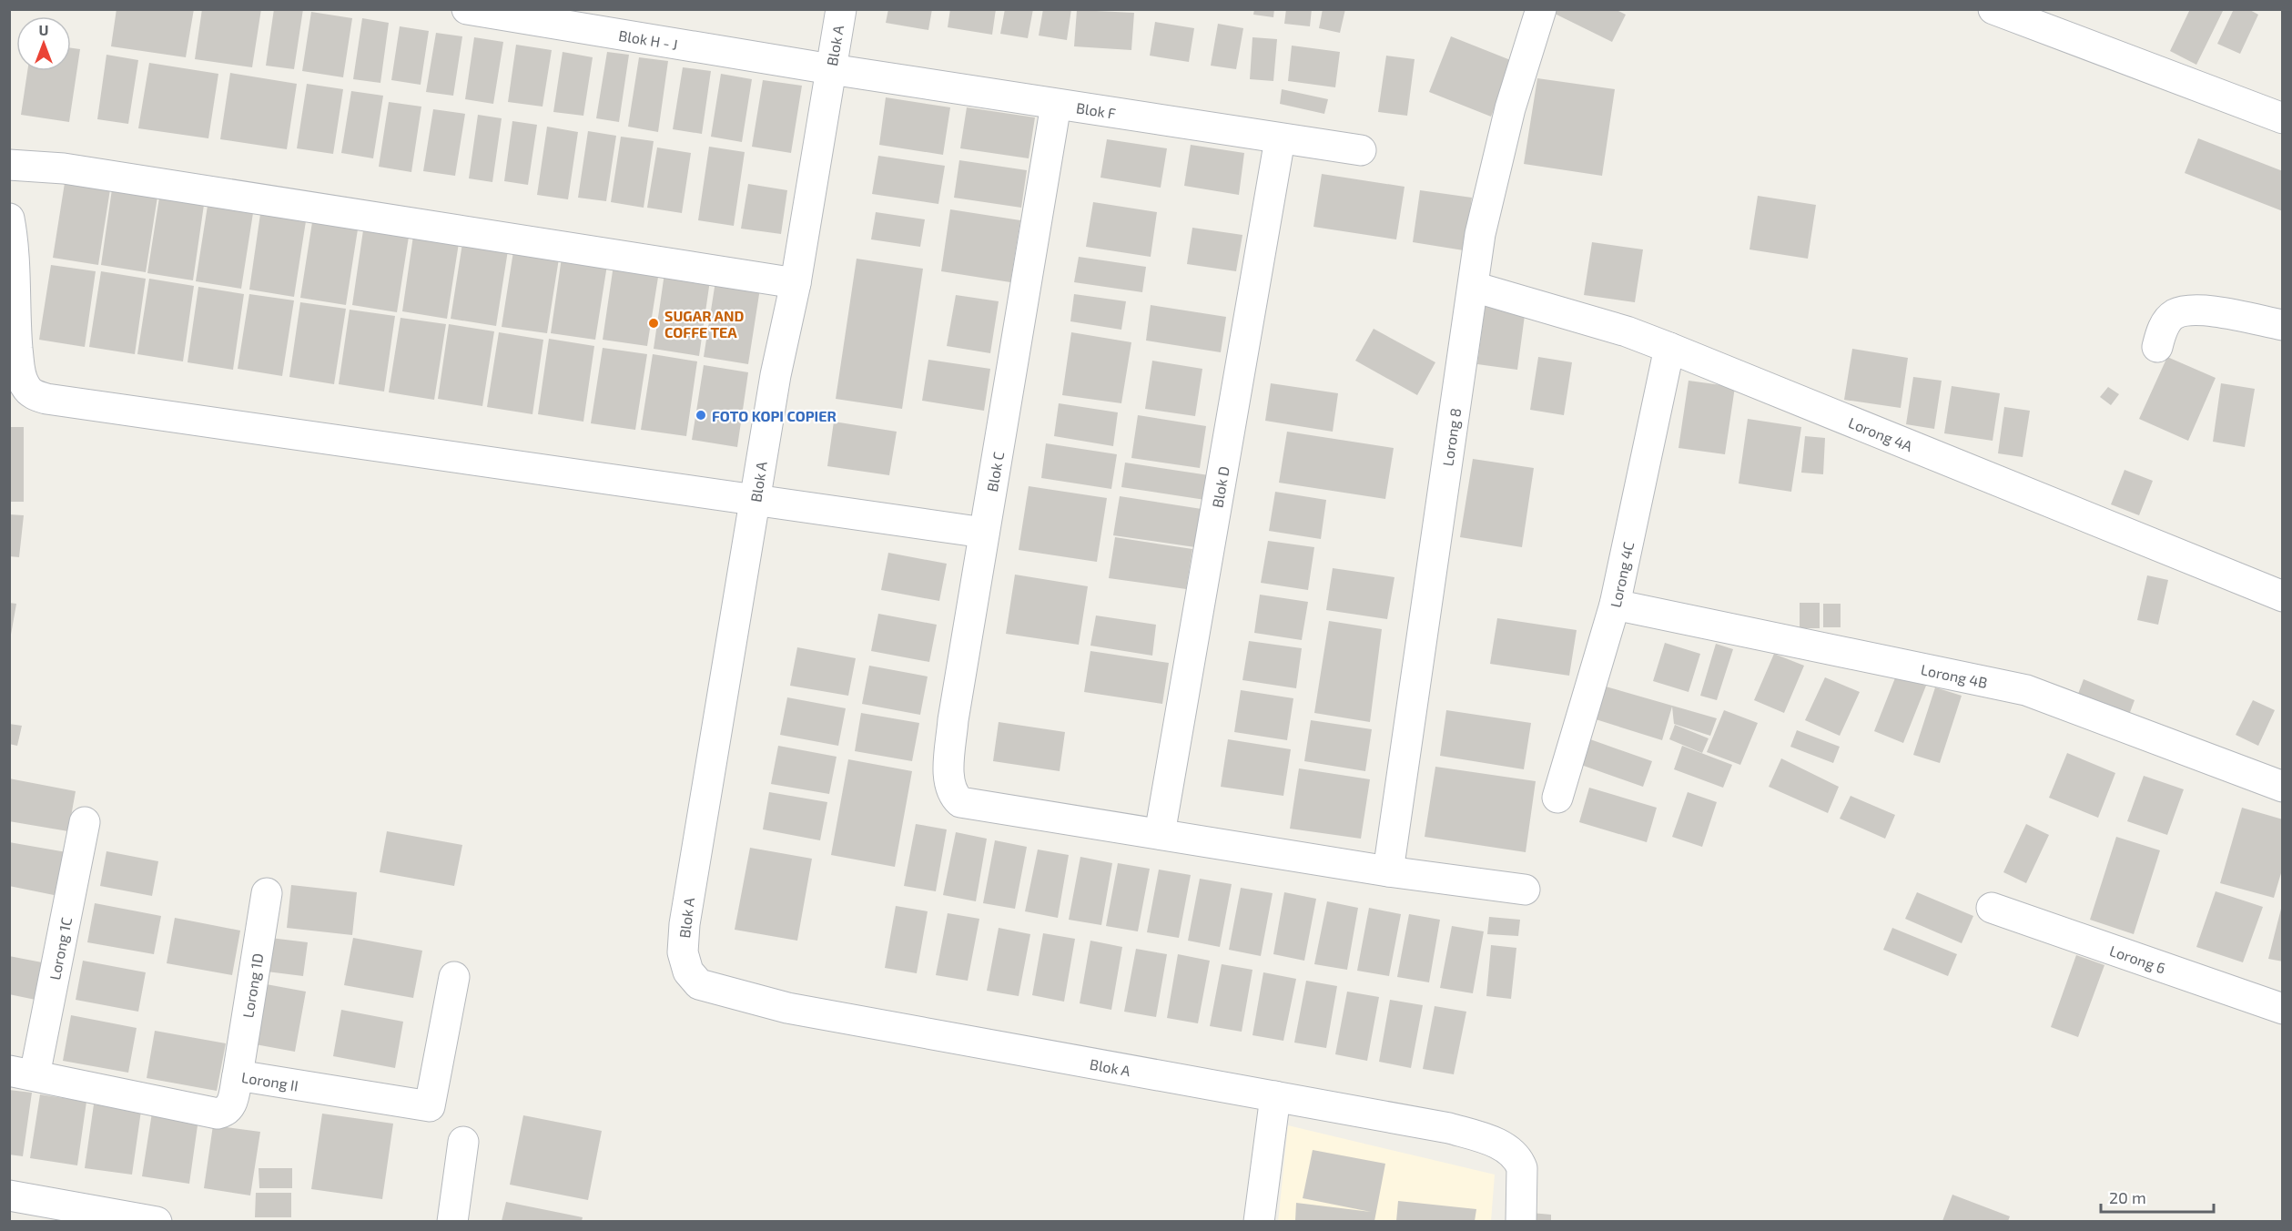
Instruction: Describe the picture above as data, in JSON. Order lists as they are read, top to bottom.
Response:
{
  "streets": {
    "street": [
      "Blok H - J",
      "Blok A",
      "Blok F",
      "Lorong 4A",
      "Lorong 8",
      "Blok C",
      "Blok D",
      "Lorong 4C",
      "Lorong 4B",
      "Lorong 1C",
      "Lorong 6",
      "Lorong 1D",
      "Lorong II"
    ]
  },
  "crossings": [
    ["Blok H - J", "Blok A"],
    ["Blok H - J", "Blok F"],
    ["Blok A", "Blok F"],
    ["Blok F", "Blok C"],
    ["Blok F", "Blok D"],
    ["Lorong 4A", "Lorong 8"],
    ["Lorong 4A", "Lorong 4C"],
    ["Blok C", "Blok D"],
    ["Lorong 4C", "Lorong 4B"],
    ["Lorong 1C", "Lorong II"],
    ["Lorong 1D", "Lorong II"]
  ],
  "places": ["SUGAR AND COFFE TEA", "FOTO KOPI COPIER"],
  "scale_bar": "20 m",
  "north": "top"
}
